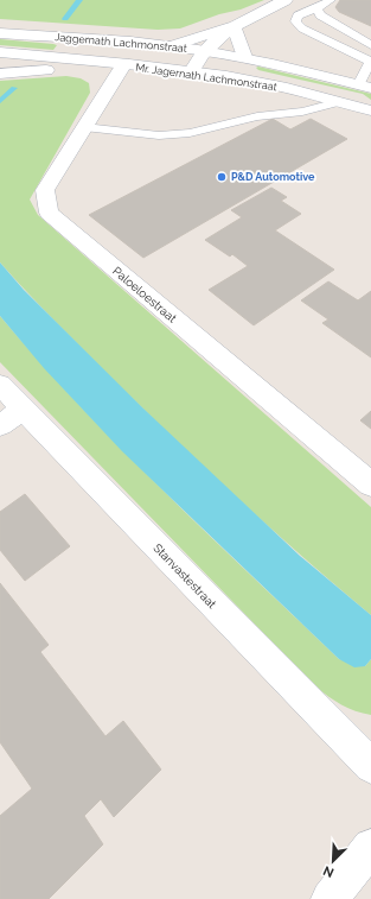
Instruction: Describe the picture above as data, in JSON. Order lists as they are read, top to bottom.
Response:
{
  "streets": {
    "street": [
      "Jaggernath Lachmonstraat",
      "Mr. Jagernath Lachmonstraat",
      "Paloeloestraat",
      "Stanvastestraat"
    ]
  },
  "crossings": [
    ["Jaggernath Lachmonstraat", "Mr. Jagernath Lachmonstraat"],
    ["Mr. Jagernath Lachmonstraat", "Paloeloestraat"]
  ],
  "places": ["P&D Automotive"],
  "north": "bottom left"
}
